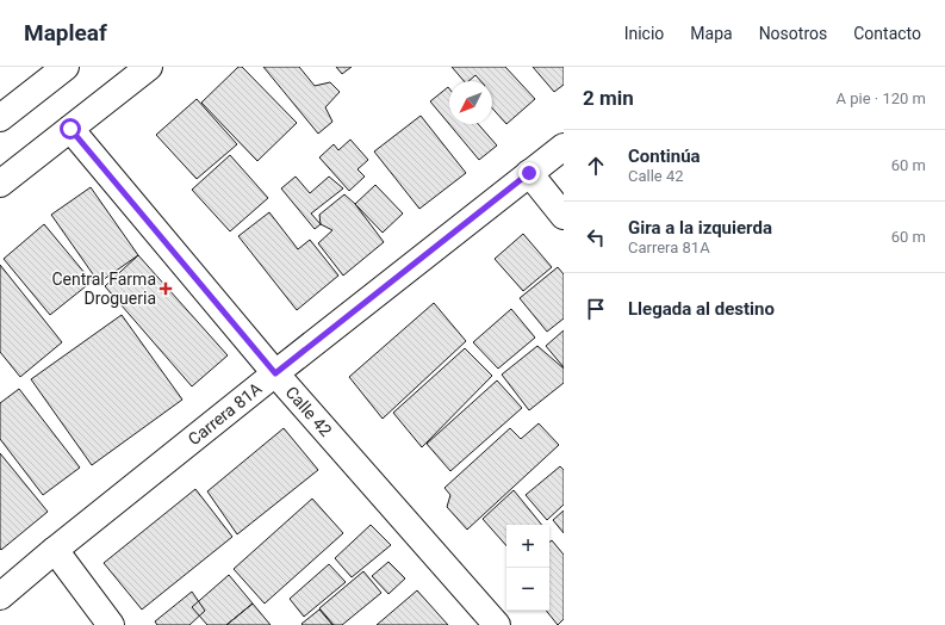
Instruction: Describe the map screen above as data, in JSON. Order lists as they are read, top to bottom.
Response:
{
  "streets": {
    "street": ["Calle 42", "Carrera 81A"]
  },
  "crossings": [
    ["Calle 42", "Carrera 81A"]
  ],
  "places": {
    "health": ["Central Farma Drogueria"]
  },
  "north": "bottom left",
  "page": {
    "header": "Mapleaf",
    "nav": [
      "Inicio",
      "Mapa",
      "Nosotros",
      "Contacto"
    ],
    "heading": ["2 min", "A pie · 120 m"],
    "list": [
      ["Continúa", "Calle 42", "60 m"],
      ["Gira a la izquierda", "Carrera 81A", "60 m"],
      "Llegada al destino"
    ],
    "map_buttons": ["+", "−"]
  }
}
